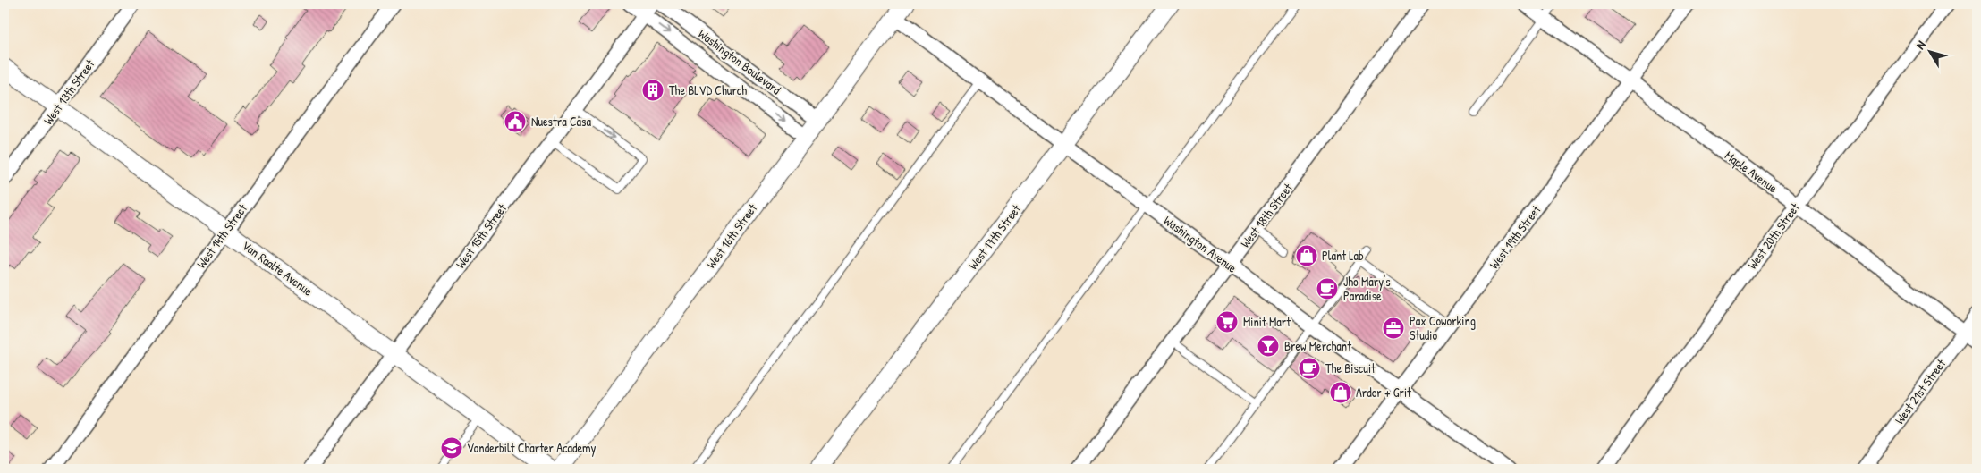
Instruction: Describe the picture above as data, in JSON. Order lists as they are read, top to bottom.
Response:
{
  "streets": {
    "street": [
      "Washington Boulevard",
      "West 13th Street",
      "Maple Avenue",
      "West 18th Street",
      "West 14th Street",
      "West 15th Street",
      "West 16th Street",
      "West 20th Street",
      "West 17th Street",
      "West 19th Street",
      "Washington Avenue",
      "Van Raalte Avenue",
      "West 21st Street"
    ]
  },
  "crossings": [
    ["Washington Boulevard", "West 15th Street"],
    ["Washington Boulevard", "West 16th Street"],
    ["West 13th Street", "Van Raalte Avenue"],
    ["Maple Avenue", "West 20th Street"],
    ["Maple Avenue", "West 19th Street"],
    ["Maple Avenue", "West 21st Street"],
    ["West 18th Street", "Washington Avenue"],
    ["West 14th Street", "Van Raalte Avenue"],
    ["West 15th Street", "Van Raalte Avenue"],
    ["West 16th Street", "Washington Avenue"],
    ["West 17th Street", "Washington Avenue"],
    ["West 19th Street", "Washington Avenue"]
  ],
  "places": {
    "building": ["The BLVD Church"],
    "public building": ["Nuestra Casa"],
    "shop": ["Plant Lab", "Ardor + Grit"],
    "cafe": ["Jho Mary's Paradise", "The Biscuit"],
    "supermarket": ["Minit Mart"],
    "office": ["Pax Coworking Studio"],
    "bar": ["Brew Merchant"],
    "school or university": ["Vanderbilt Charter Academy"]
  },
  "north": "top left"
}
